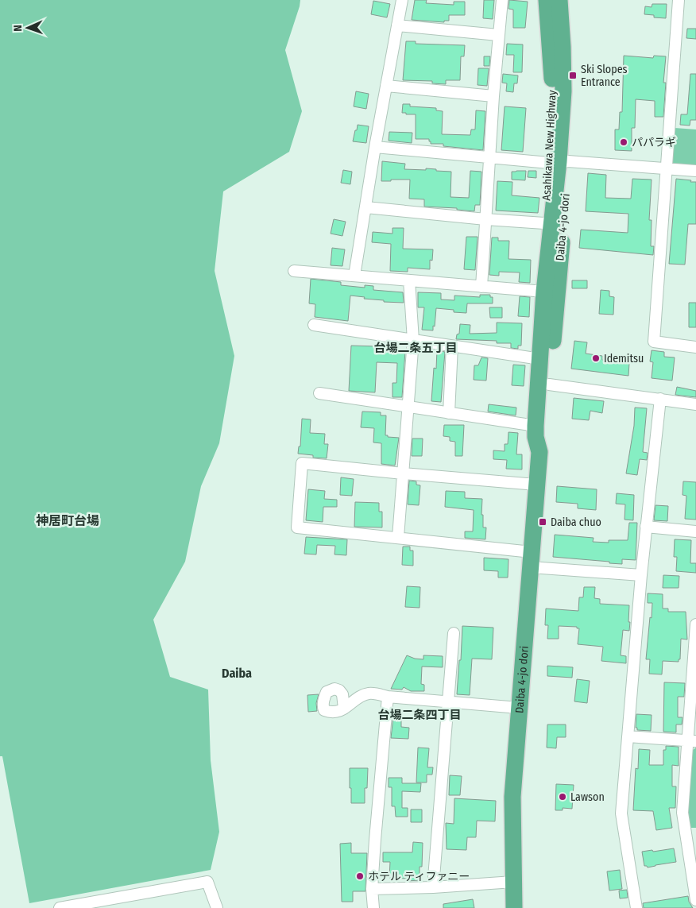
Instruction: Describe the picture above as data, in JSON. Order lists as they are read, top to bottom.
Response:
{
  "streets": {
    "highway": ["Asahikawa New Highway", "Daiba 4-jo dori"]
  },
  "crossings": [
    ["Asahikawa New Highway", "Daiba 4-jo dori"]
  ],
  "districts": [
    "台場二条五丁目",
    "神居町台場",
    "Daiba",
    "台場二条四丁目"
  ],
  "places": {
    "transit": ["Ski Slopes Entrance", "Daiba chuo"],
    "other": [
      "パパラギ",
      "Idemitsu",
      "Lawson",
      "ホテル ティファニー"
    ]
  },
  "north": "left"
}
